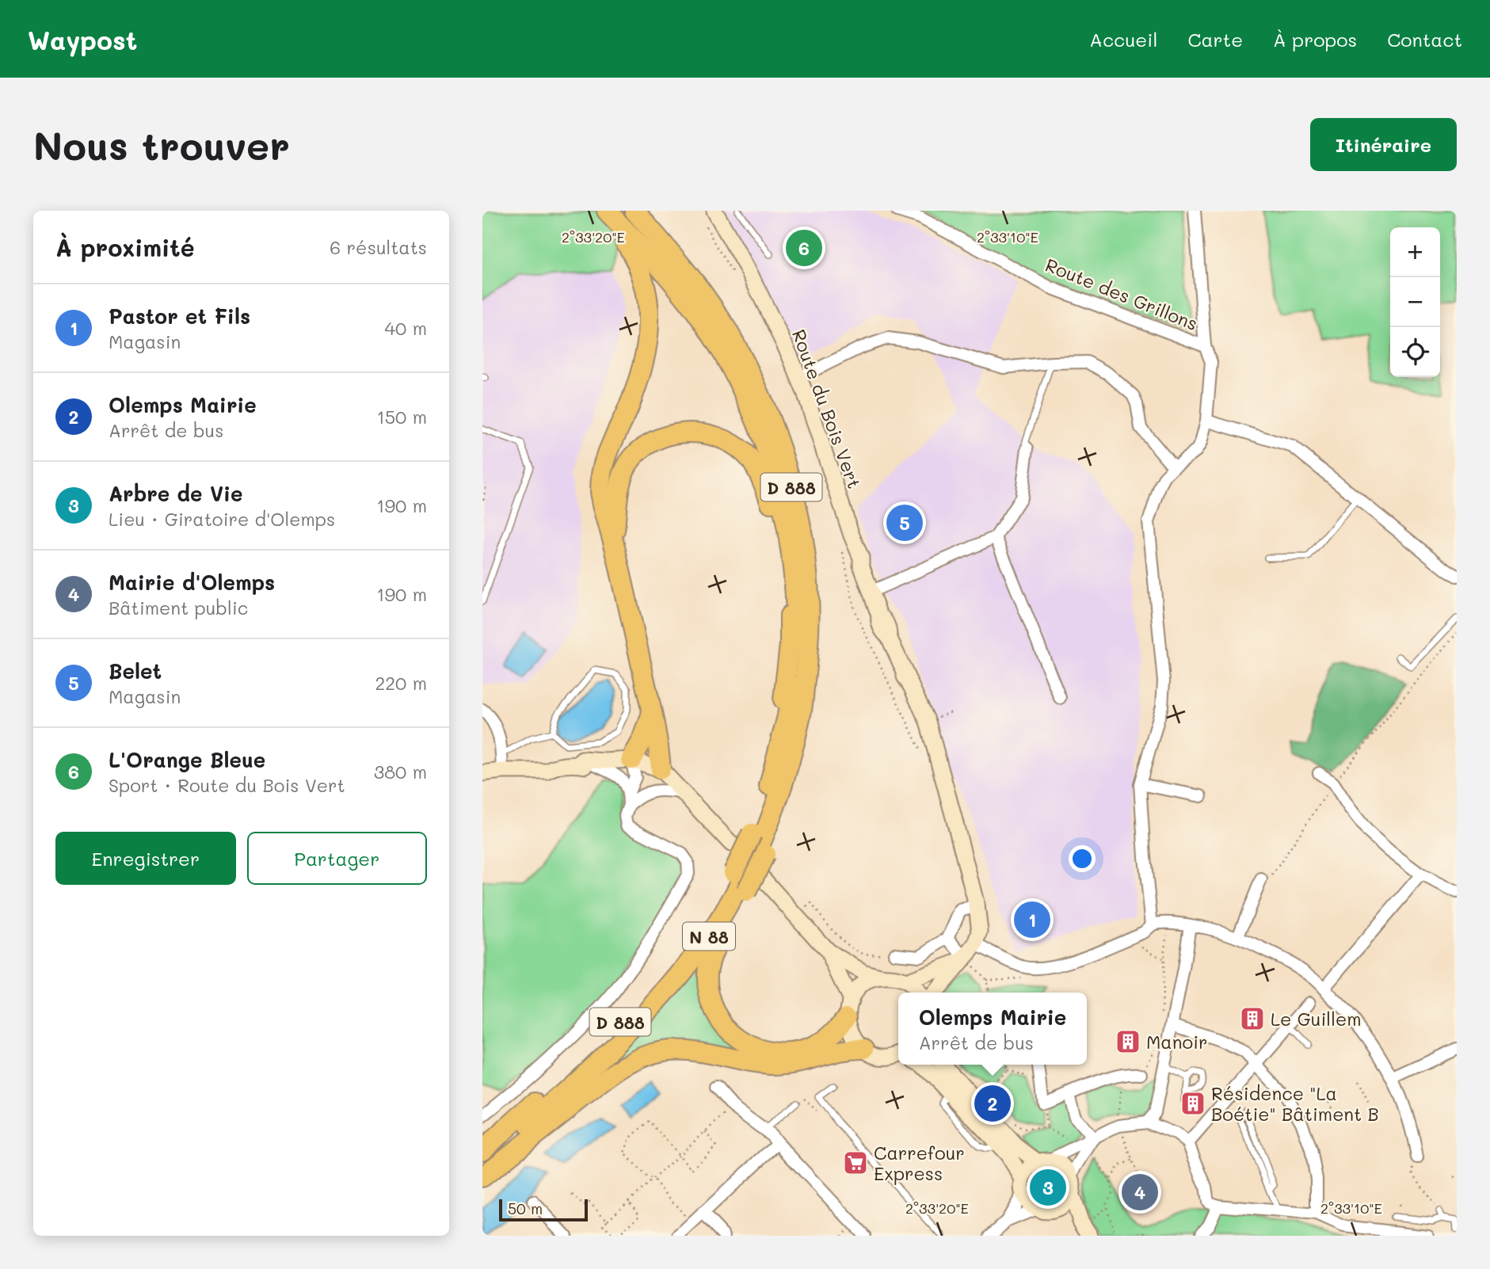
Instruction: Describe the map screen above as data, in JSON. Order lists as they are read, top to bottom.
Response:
{
  "streets": {
    "highway": ["D 888", "N 88"],
    "street": ["Route des Grillons", "Route du Bois Vert"]
  },
  "crossings": [
    ["D 888", "N 88"]
  ],
  "places": {
    "building": ["Le Guillem", "Manoir", "Résidence \"La Boétie\" Bâtiment B"],
    "supermarket": ["Carrefour Express"]
  },
  "scale_bar": "50 m",
  "page": {
    "header": "Waypost",
    "nav": [
      "Accueil",
      "Carte",
      "À propos",
      "Contact"
    ],
    "buttons": [
      "Itinéraire",
      ["Enregistrer", "Partager"]
    ],
    "title": "Nous trouver",
    "heading": ["À proximité", "6 résultats"],
    "pins": [
      "6",
      "5",
      "1",
      "2",
      "3",
      "4"
    ],
    "map_buttons": ["+", "−"],
    "list": [
      {
        "mark": "1",
        "name": "Pastor et Fils",
        "note": "Magasin",
        "value": "40 m"
      },
      {
        "mark": "2",
        "name": "Olemps Mairie",
        "note": "Arrêt de bus",
        "value": "150 m"
      },
      {
        "mark": "3",
        "name": "Arbre de Vie",
        "note": "Lieu · Giratoire d'Olemps",
        "value": "190 m"
      },
      {
        "mark": "4",
        "name": "Mairie d'Olemps",
        "note": "Bâtiment public",
        "value": "190 m"
      },
      {
        "mark": "5",
        "name": "Belet",
        "note": "Magasin",
        "value": "220 m"
      },
      {
        "mark": "6",
        "name": "L'Orange Bleue",
        "note": "Sport · Route du Bois Vert",
        "value": "380 m"
      }
    ],
    "popup": ["Olemps Mairie", "Arrêt de bus"],
    "scale": "50 m"
  },
  "coordinates": ["2°33'20\"E", "2°33'10\"E"]
}
